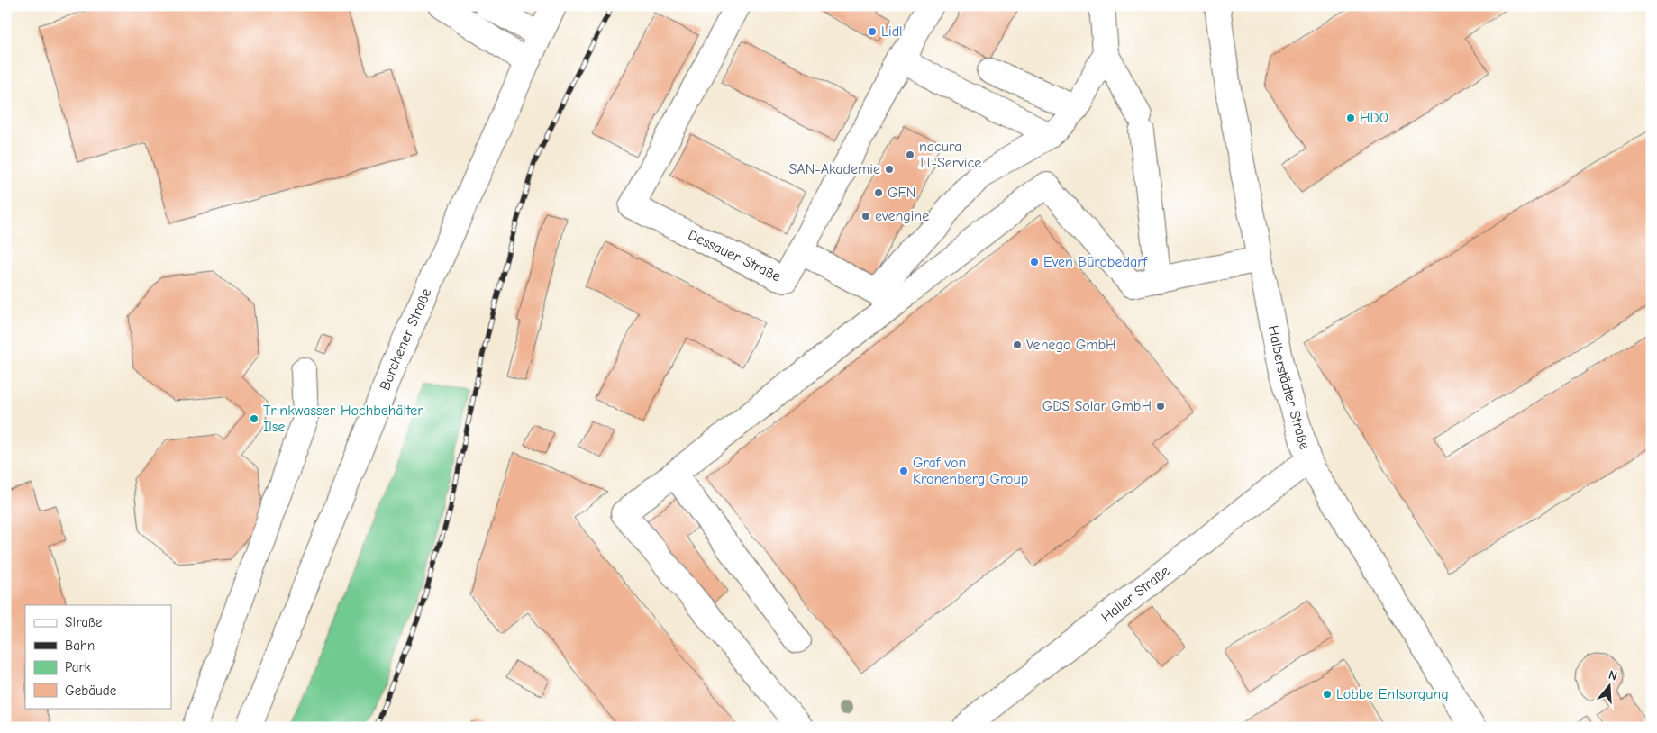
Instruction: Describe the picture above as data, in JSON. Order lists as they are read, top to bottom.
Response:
{
  "streets": {
    "street": [
      "Dessauer Straße",
      "Borchener Straße",
      "Halberstädter Straße",
      "Haller Straße"
    ]
  },
  "crossings": [
    ["Halberstädter Straße", "Haller Straße"]
  ],
  "places": [
    "Lidl",
    "HDO",
    "nacura IT-Service",
    "SAN-Akademie",
    "GFN",
    "evengine",
    "Even Bürobedarf",
    "Venego GmbH",
    "GDS Solar GmbH",
    "Trinkwasser-Hochbehälter Ilse",
    "Graf von Kronenberg Group",
    "Lobbe Entsorgung"
  ],
  "legend": [
    "Straße",
    "Bahn",
    "Park",
    "Gebäude"
  ],
  "north": "top"
}
